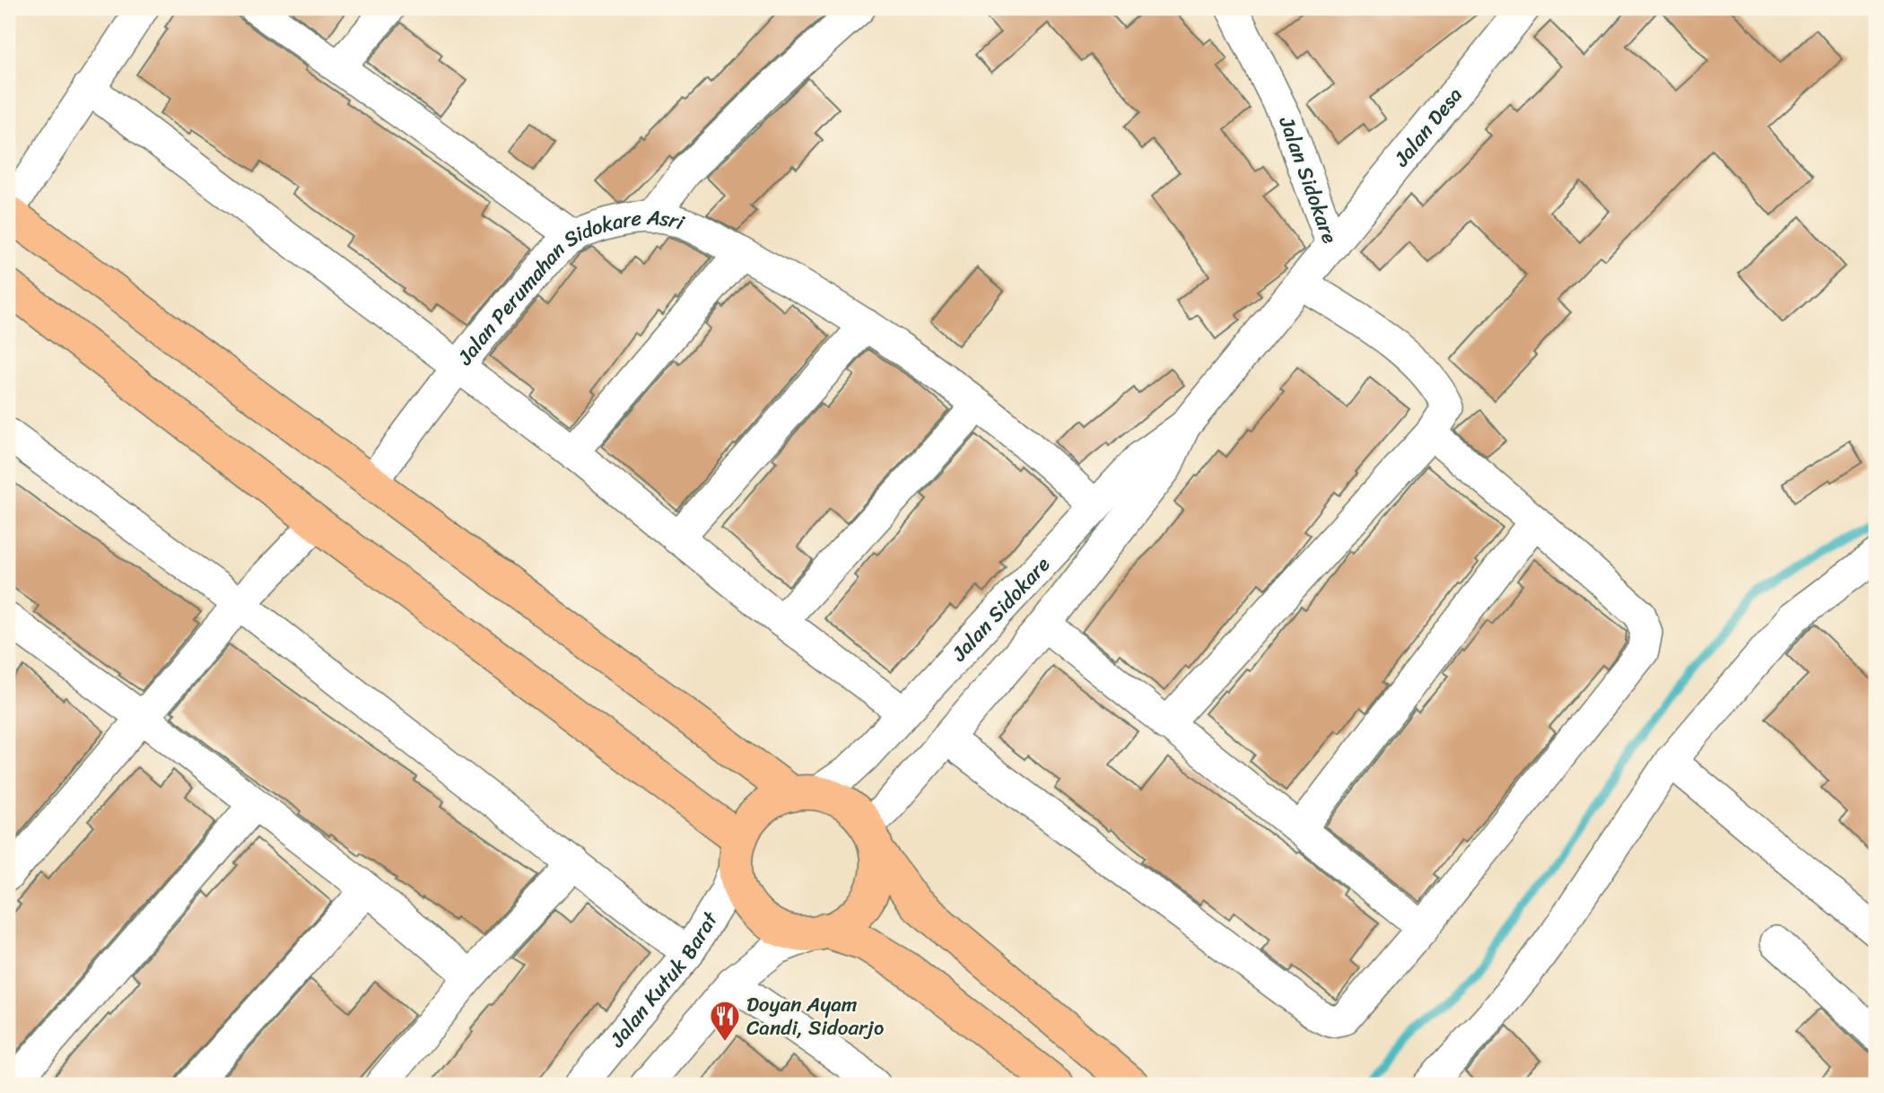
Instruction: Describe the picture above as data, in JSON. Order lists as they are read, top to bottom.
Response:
{
  "streets": {
    "street": [
      "Jalan Desa",
      "Jalan Sidokare",
      "Jalan Perumahan Sidokare Asri",
      "Jalan Kutuk Barat"
    ]
  },
  "crossings": [
    ["Jalan Desa", "Jalan Sidokare"],
    ["Jalan Sidokare", "Jalan Perumahan Sidokare Asri"],
    ["Jalan Sidokare", "Jalan Kutuk Barat"]
  ],
  "places": {
    "restaurant": ["Doyan Ayam Candi, Sidoarjo"]
  }
}
